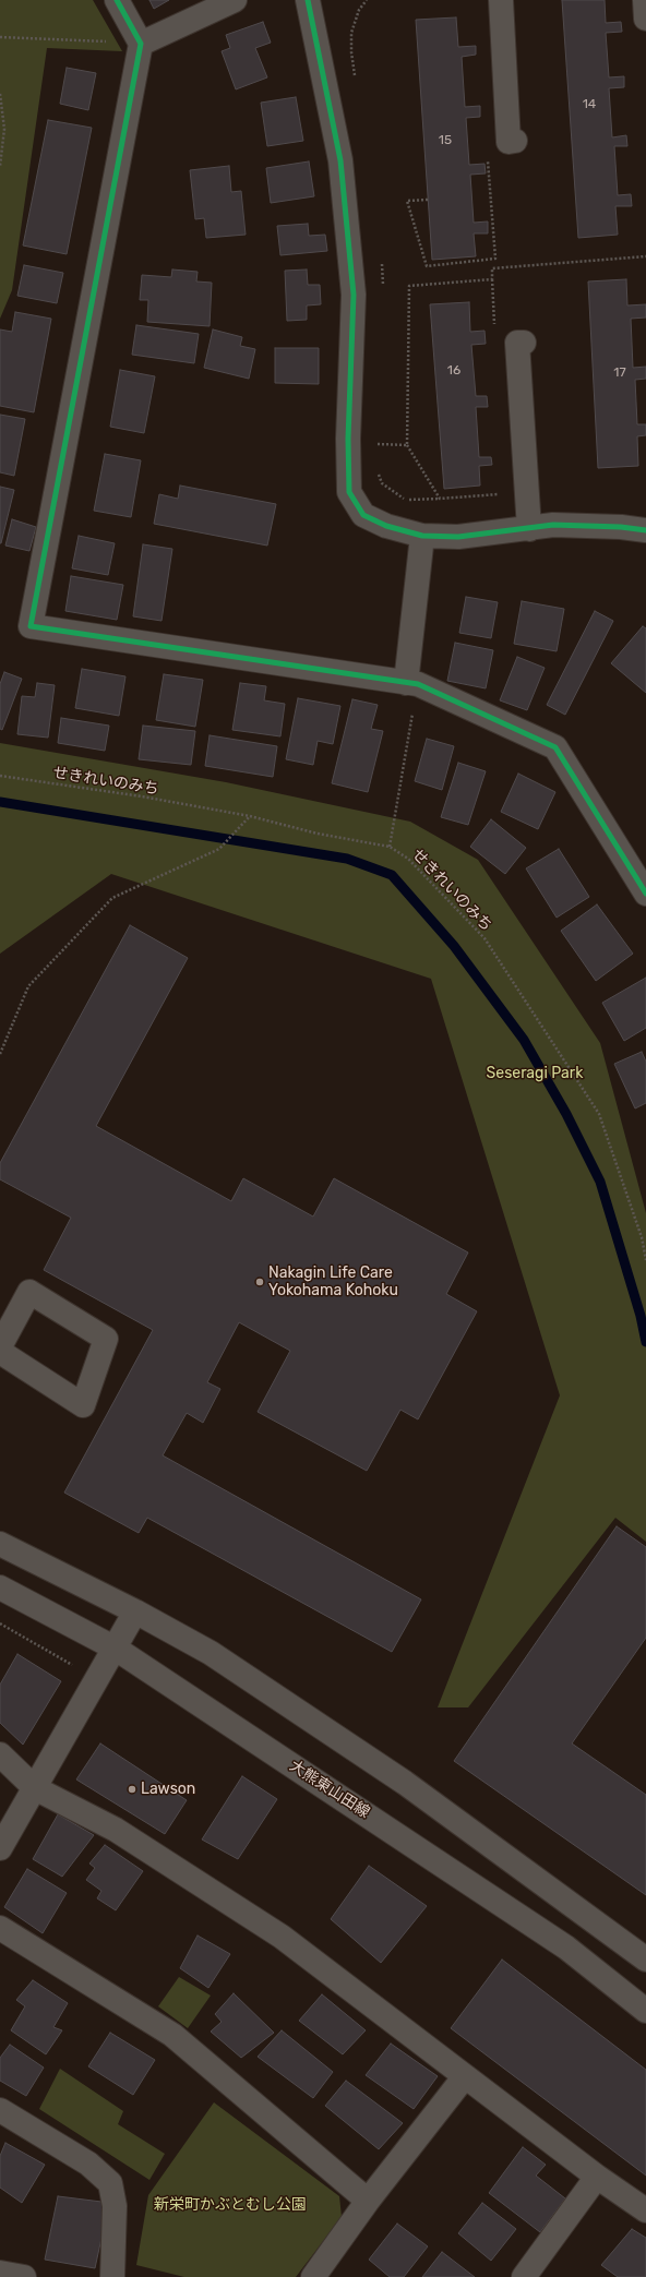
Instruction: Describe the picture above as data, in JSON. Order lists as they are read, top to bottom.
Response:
{
  "streets": {
    "street": ["大熊東山田線"],
    "path": ["せきれいのみち"]
  },
  "parks": ["Seseragi Park", "新栄町かぶとむし公園"],
  "places": ["Nakagin Life Care Yokohama Kohoku", "Lawson"],
  "house_numbers": [
    "14",
    "15",
    "16",
    "17"
  ]
}
